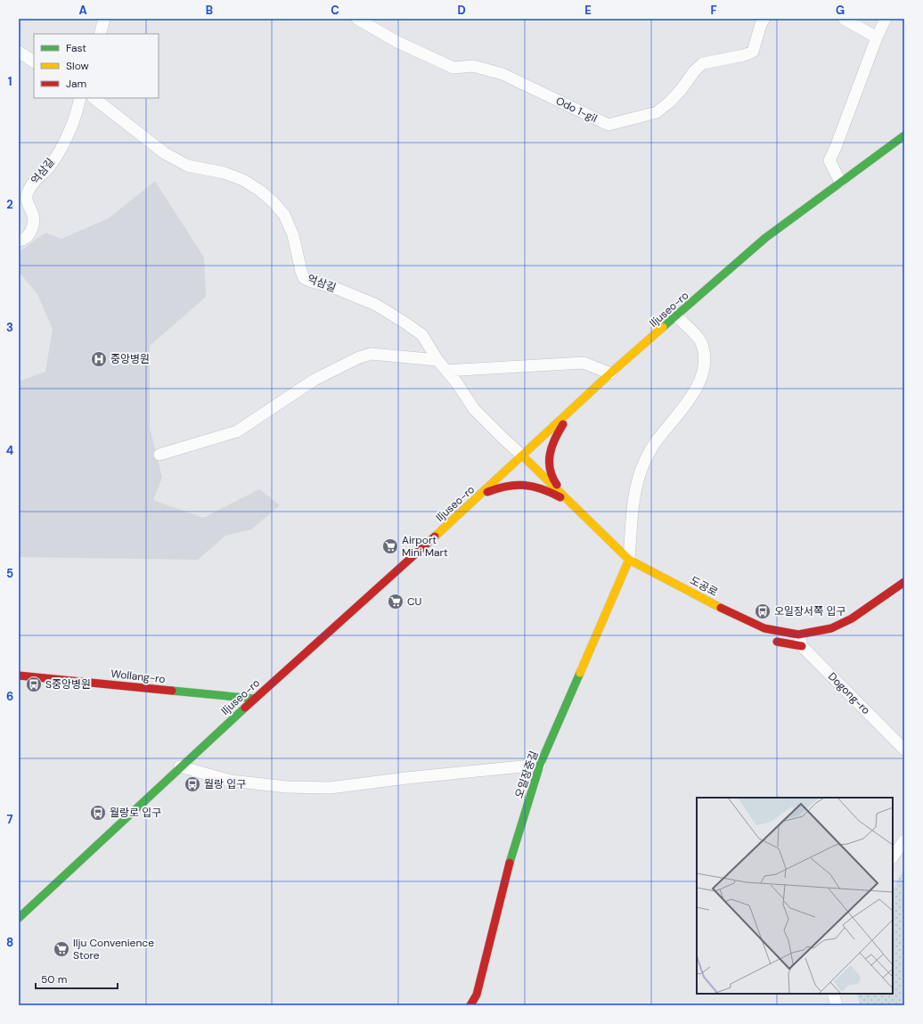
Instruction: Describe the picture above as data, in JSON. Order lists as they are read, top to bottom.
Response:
{
  "streets": {
    "main road": [
      "Iljuseo-ro",
      "도공로",
      "Wollang-ro",
      "오일장중길"
    ],
    "street": ["Odo 1-gil", "억삼길", "Dogong-ro"]
  },
  "crossings": [
    ["억삼길", "Iljuseo-ro"],
    ["억삼길", "도공로"],
    ["Iljuseo-ro", "도공로"],
    ["Iljuseo-ro", "Wollang-ro"],
    ["도공로", "Dogong-ro"],
    ["도공로", "오일장중길"]
  ],
  "places": {
    "hospital": ["중앙병원"],
    "supermarket": ["Airport Mini Mart", "CU", "Ilju Convenience Store"],
    "bus stop": [
      "오일장서쪽 입구",
      "S중앙병원",
      "월랑 입구",
      "월랑로 입구"
    ]
  },
  "legend": ["Fast", "Slow", "Jam"],
  "scale_bar": "50 m",
  "grid": {
    "columns": [
      "A",
      "B",
      "C",
      "D",
      "E",
      "F",
      "G"
    ],
    "rows": [
      "1",
      "2",
      "3",
      "4",
      "5",
      "6",
      "7",
      "8"
    ]
  }
}
